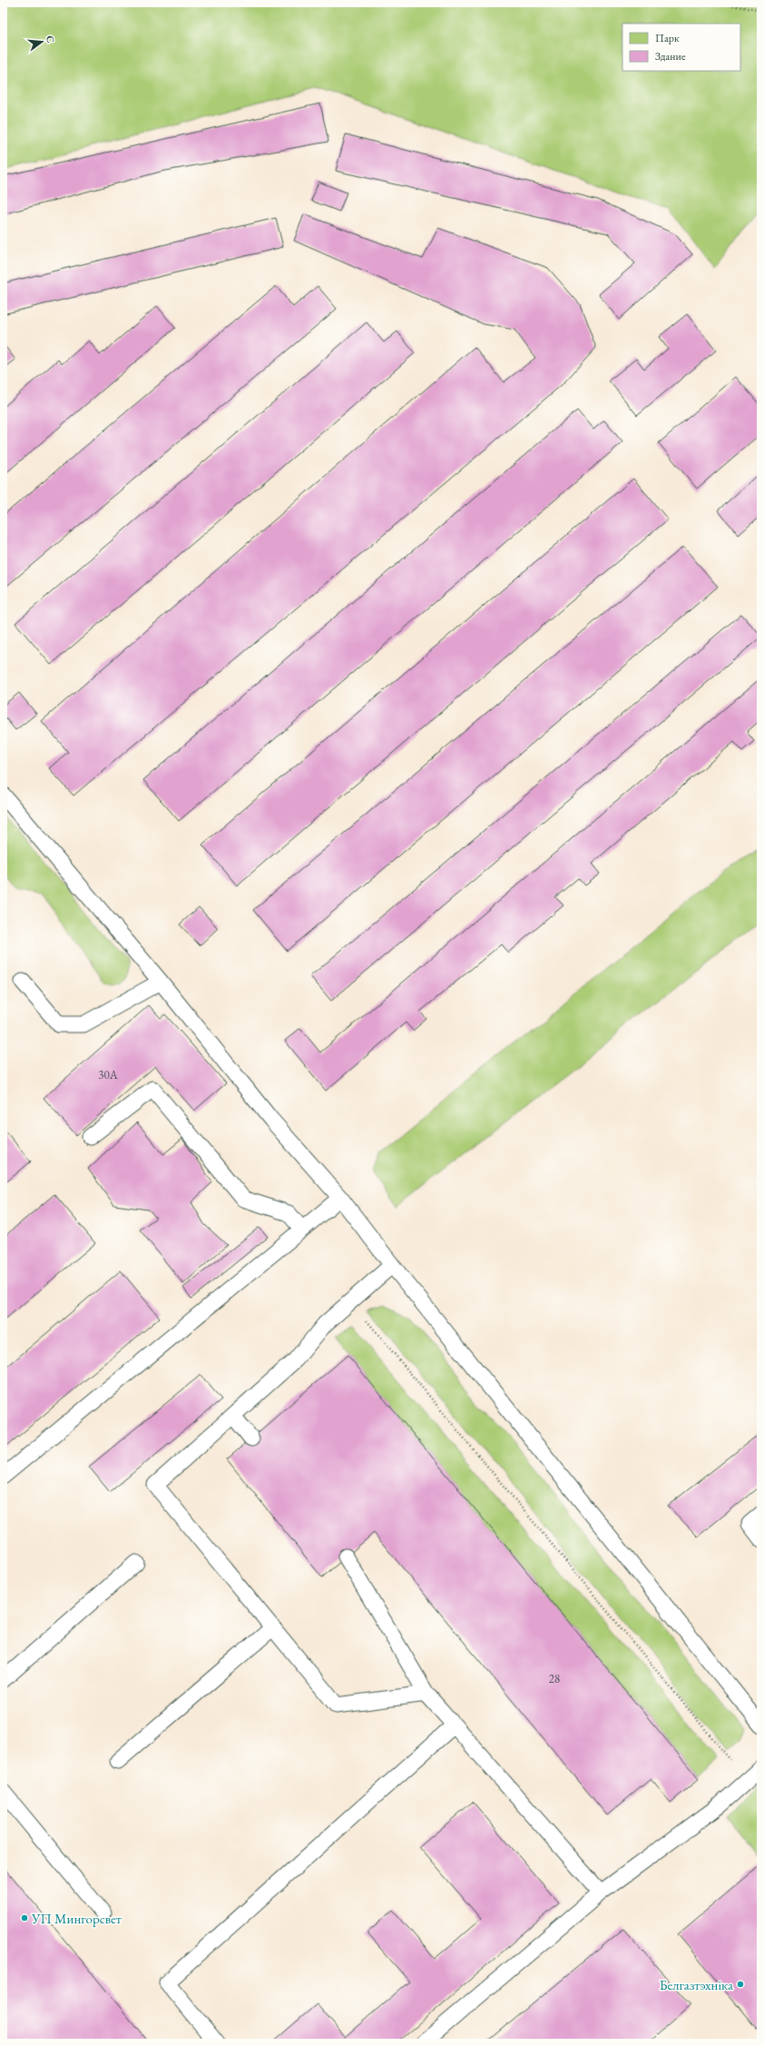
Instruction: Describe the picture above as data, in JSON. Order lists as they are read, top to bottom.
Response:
{
  "places": ["УП Мингорсвет", "Белгазтэхніка"],
  "house_numbers": ["30А", "28"],
  "legend": ["Парк", "Здание"],
  "north": "right"
}
